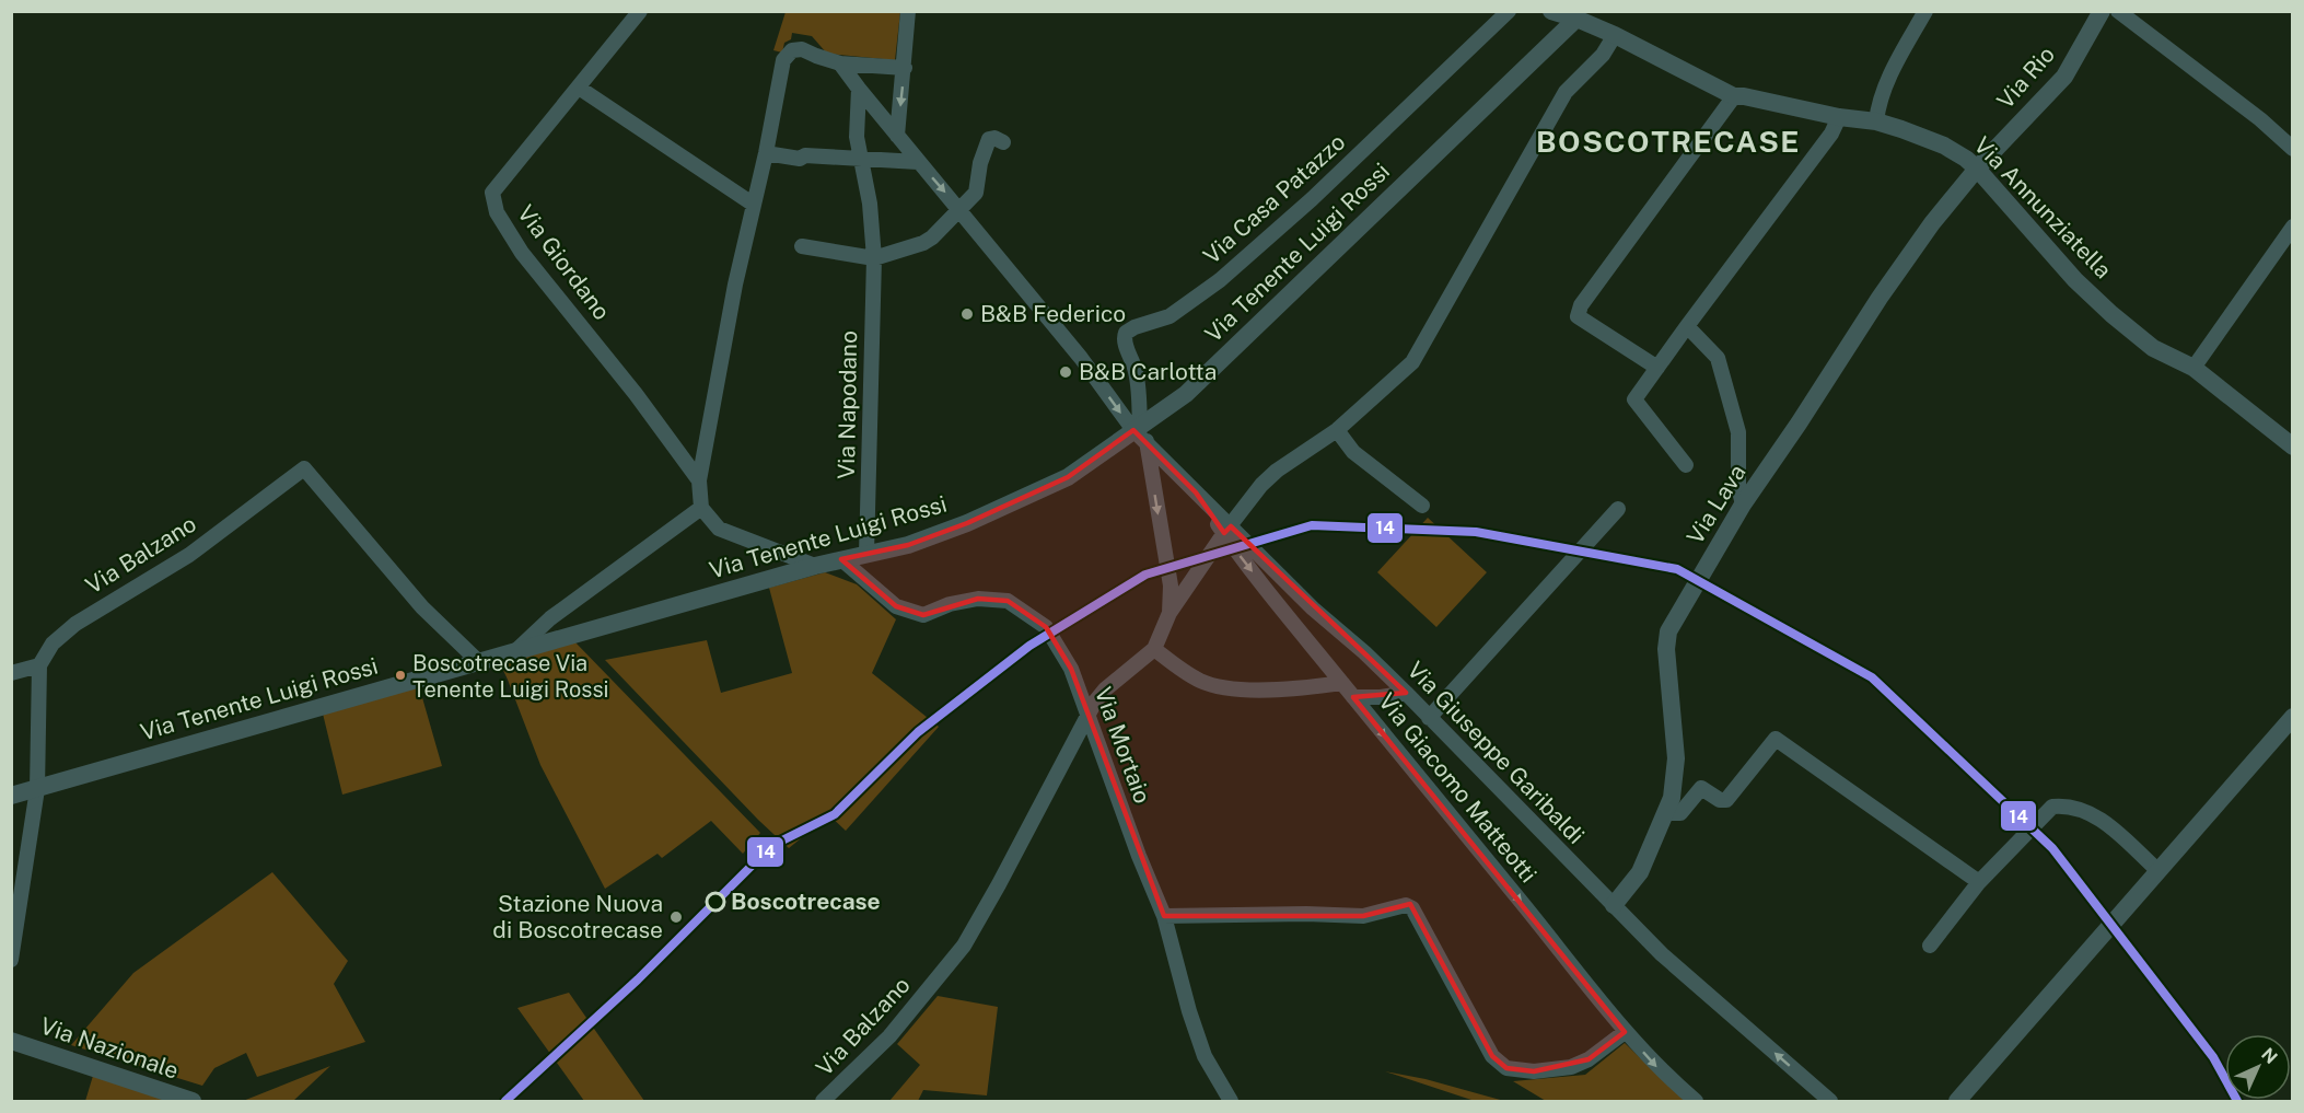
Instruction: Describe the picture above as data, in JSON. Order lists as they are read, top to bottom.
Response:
{
  "streets": {
    "street": [
      "Via Rio",
      "Via Casa Patazzo",
      "Via Annunziatella",
      "Via Tenente Luigi Rossi",
      "Via Giordano",
      "Via Napodano",
      "Via Lava",
      "Via Balzano",
      "Via Mortaio",
      "Via Giuseppe Garibaldi",
      "Via Giacomo Matteotti",
      "Via Nazionale"
    ]
  },
  "crossings": [
    ["Via Rio", "Via Annunziatella"],
    ["Via Rio", "Via Lava"],
    ["Via Casa Patazzo", "Via Tenente Luigi Rossi"],
    ["Via Casa Patazzo", "Via Giacomo Matteotti"],
    ["Via Annunziatella", "Via Tenente Luigi Rossi"],
    ["Via Annunziatella", "Via Lava"],
    ["Via Tenente Luigi Rossi", "Via Napodano"],
    ["Via Tenente Luigi Rossi", "Via Balzano"],
    ["Via Tenente Luigi Rossi", "Via Mortaio"],
    ["Via Tenente Luigi Rossi", "Via Giacomo Matteotti"],
    ["Via Lava", "Via Giuseppe Garibaldi"],
    ["Via Balzano", "Via Mortaio"],
    ["Via Giuseppe Garibaldi", "Via Giacomo Matteotti"]
  ],
  "one_way": ["Via Giuseppe Garibaldi", "Via Giacomo Matteotti"],
  "districts": ["BOSCOTRECASE"],
  "places": [
    "B&B Federico",
    "B&B Carlotta",
    "Boscotrecase Via Tenente Luigi Rossi",
    "Boscotrecase",
    "Stazione Nuova di Boscotrecase"
  ],
  "lines": ["transit line 14"],
  "north": "top right"
}
